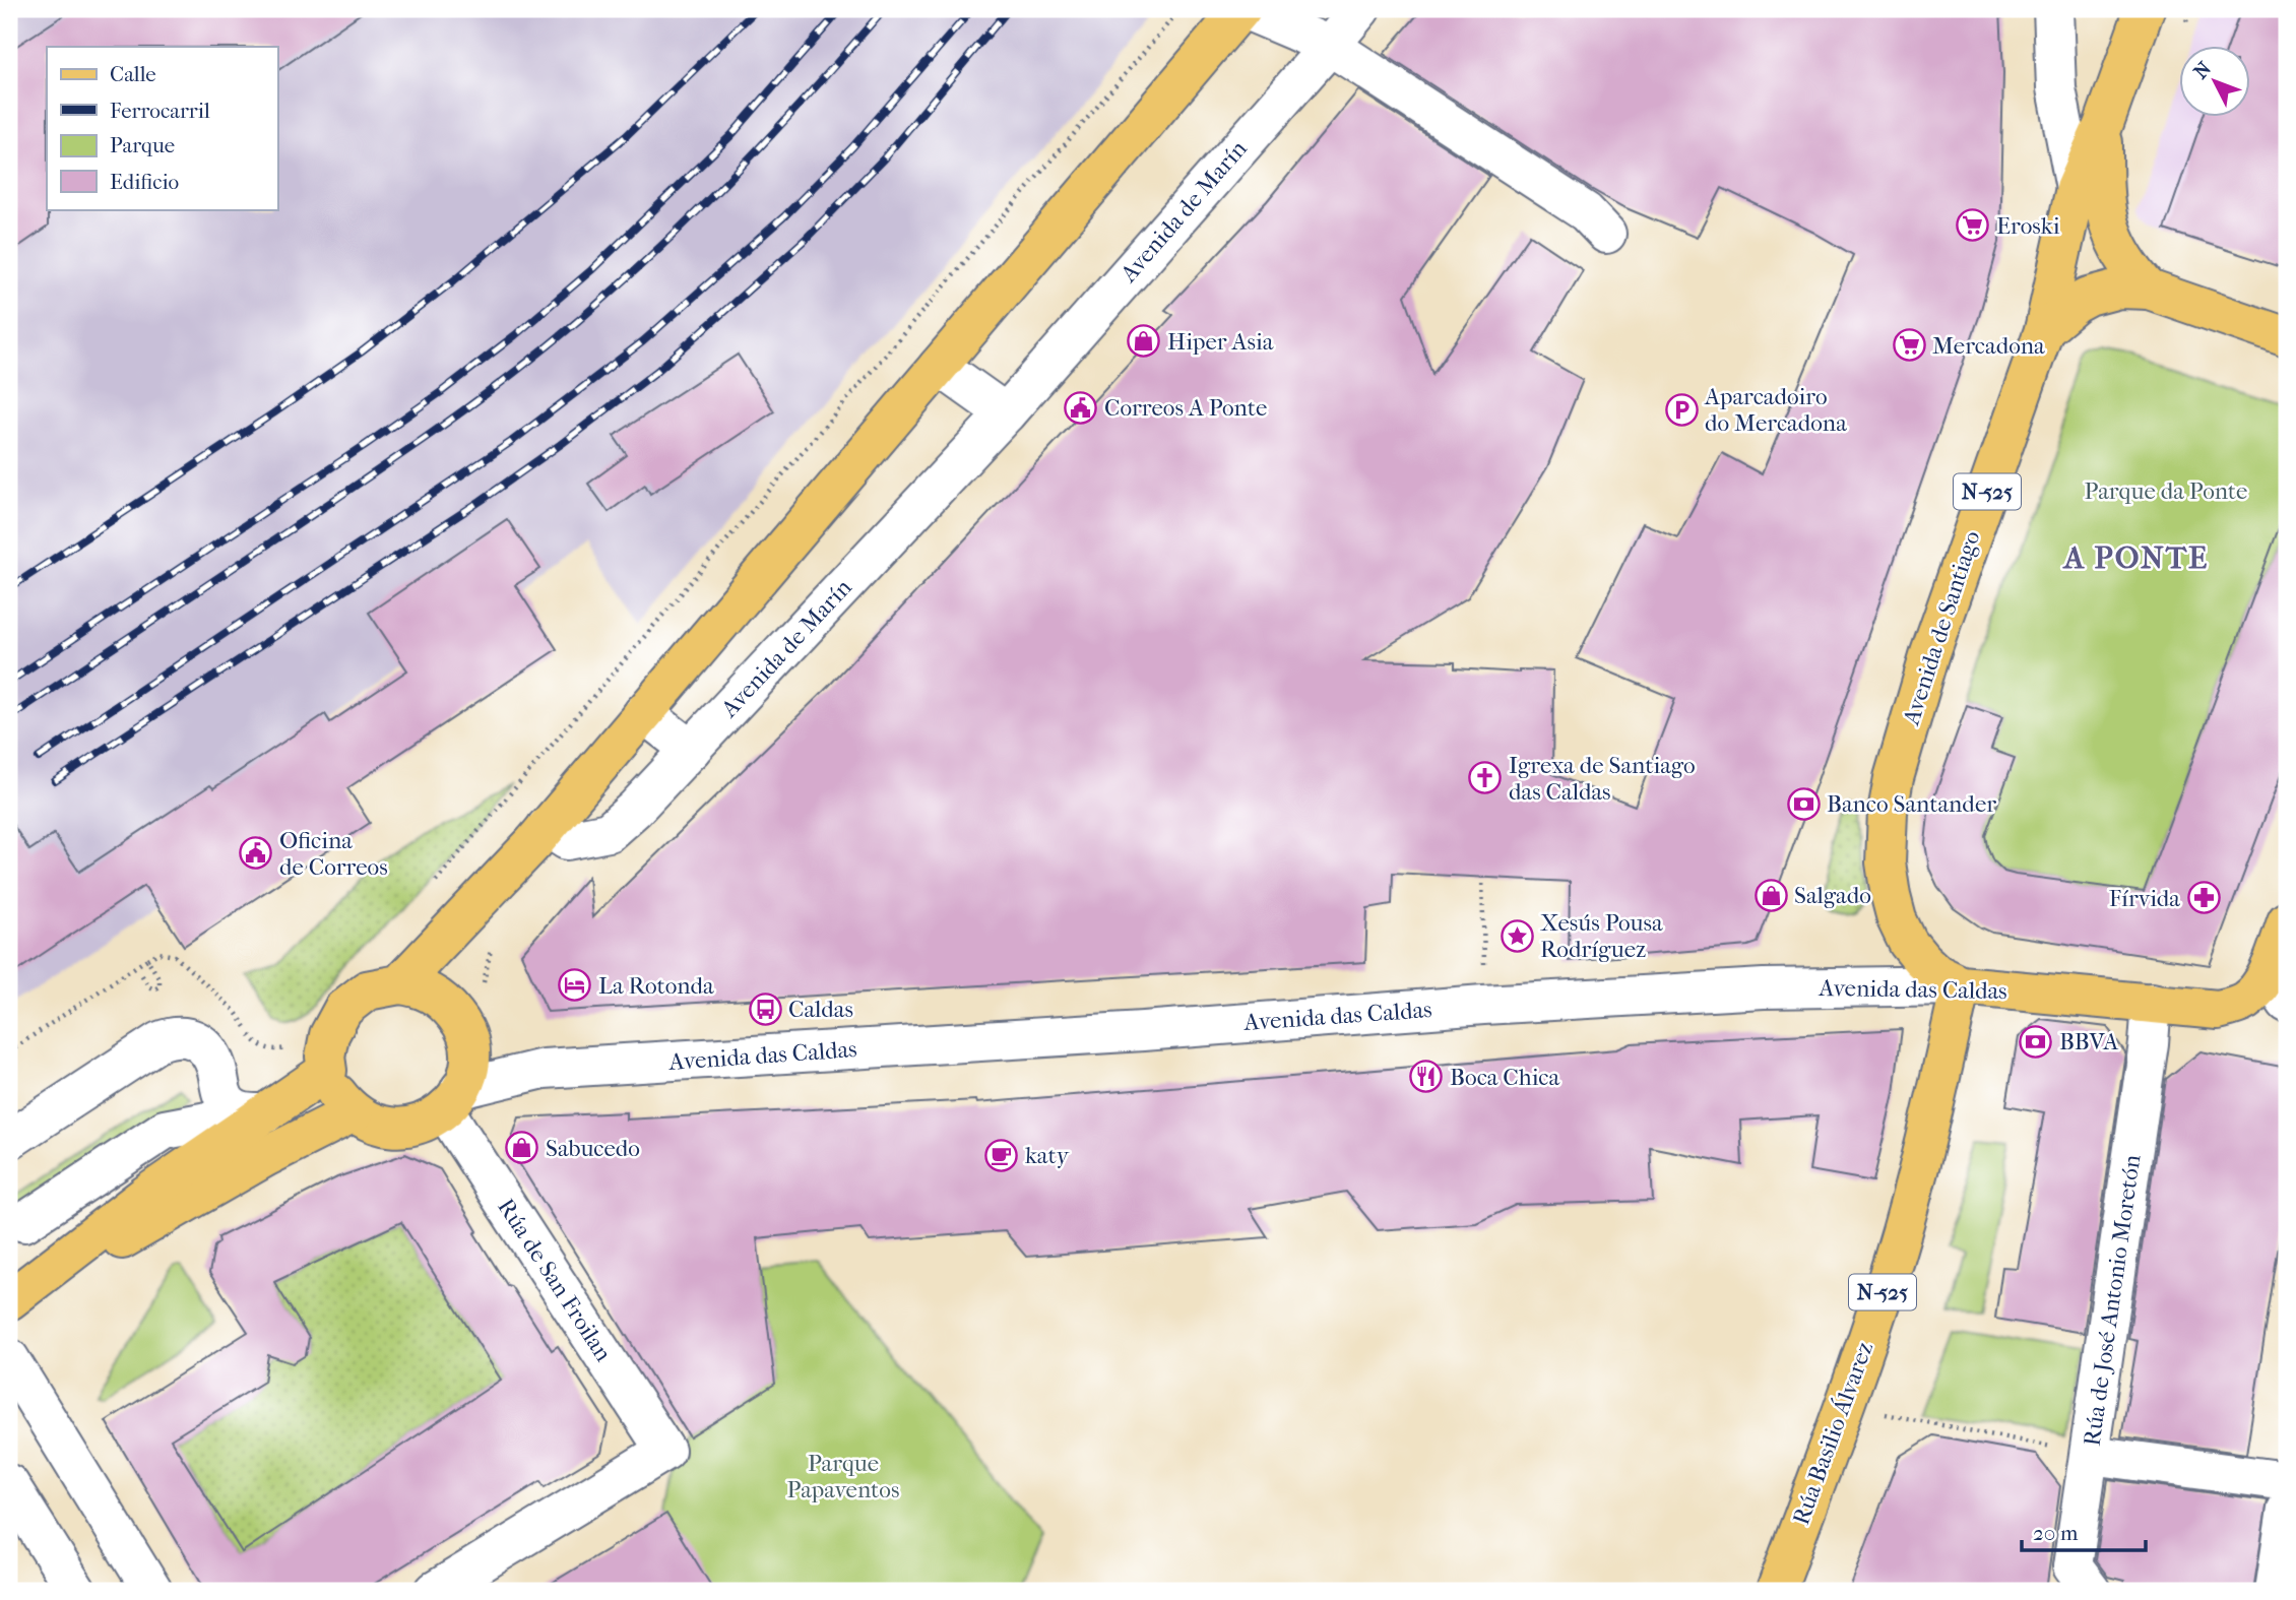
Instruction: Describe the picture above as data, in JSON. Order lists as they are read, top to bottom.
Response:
{
  "streets": {
    "main road": [
      "N-525",
      "Avenida de Santiago",
      "Avenida das Caldas",
      "Rúa Basilio Álvarez"
    ],
    "street": ["Avenida de Marín", "Rúa de San Froilan", "Rúa de José Antonio Moretón"]
  },
  "crossings": [
    ["Avenida de Santiago", "Avenida das Caldas"],
    ["Avenida de Santiago", "Rúa Basilio Álvarez"],
    ["Avenida das Caldas", "Rúa de San Froilan"],
    ["Avenida das Caldas", "Rúa de José Antonio Moretón"],
    ["Avenida das Caldas", "Rúa Basilio Álvarez"]
  ],
  "districts": ["A PONTE"],
  "parks": ["Parque da Ponte", "Parque Papaventos"],
  "places": {
    "supermarket": ["Eroski", "Mercadona"],
    "shop": ["Hiper Asia", "Salgado", "Sabucedo"],
    "public building": ["Correos A Ponte", "Oficina de Correos"],
    "parking": ["Aparcadoiro do Mercadona"],
    "church": ["Igrexa de Santiago das Caldas"],
    "bank": ["Banco Santander", "BBVA"],
    "pharmacy": ["Fírvida"],
    "place": ["Xesús Pousa Rodríguez"],
    "hotel": ["La Rotonda"],
    "bus stop": ["Caldas"],
    "restaurant": ["Boca Chica"],
    "cafe": ["katy"]
  },
  "legend": [
    "Calle",
    "Ferrocarril",
    "Parque",
    "Edificio"
  ],
  "scale_bar": "20 m",
  "north": "top left"
}
